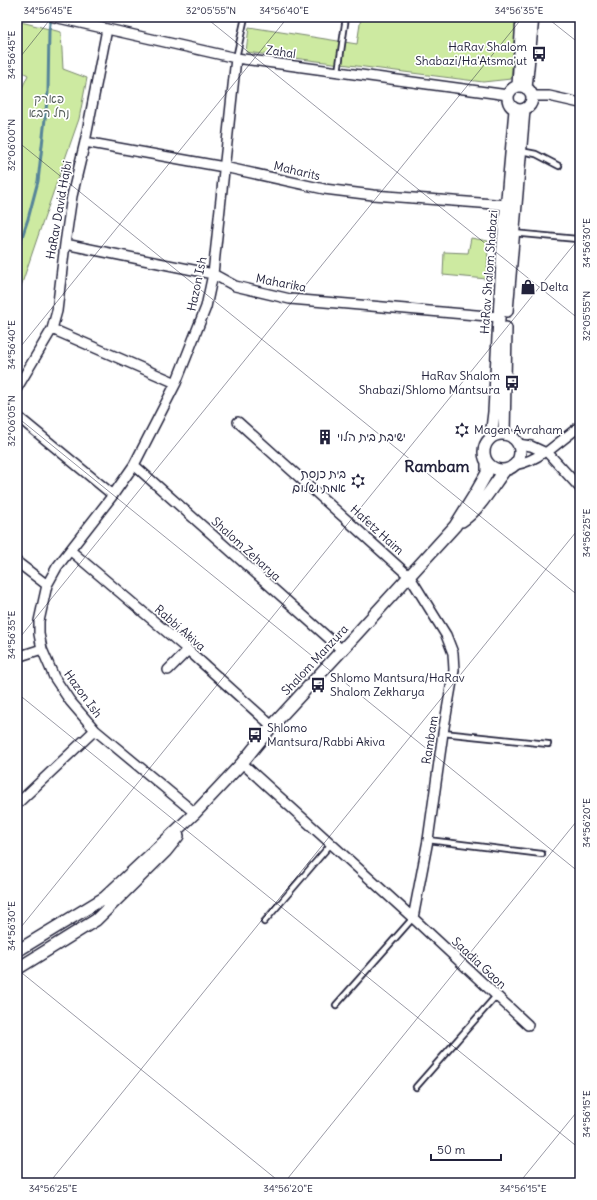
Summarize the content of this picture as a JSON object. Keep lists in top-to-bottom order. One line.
{"streets":{"street":["Zahal","Maharits","HaRav David Hajbi","HaRav Shalom Shabazi","Maharika","Hazon Ish","Hafetz Haim","Shalom Zeharya","Rabbi Akiva","Shalom Manzura","Rambam","Saadia Gaon"]},"crossings":[["Zahal","HaRav David Hajbi"],["Zahal","HaRav Shalom Shabazi"],["Zahal","Hazon Ish"],["Maharits","HaRav David Hajbi"],["Maharits","HaRav Shalom Shabazi"],["Maharits","Hazon Ish"],["HaRav David Hajbi","Maharika"],["HaRav Shalom Shabazi","Maharika"],["HaRav Shalom Shabazi","Shalom Manzura"],["Maharika","Hazon Ish"],["Hazon Ish","Shalom Zeharya"],["Hazon Ish","Rabbi Akiva"],["Hazon Ish","Shalom Manzura"],["Hafetz Haim","Shalom Manzura"],["Hafetz Haim","Rambam"],["Shalom Zeharya","Shalom Manzura"],["Rabbi Akiva","Shalom Manzura"],["Shalom Manzura","Rambam"],["Shalom Manzura","Saadia Gaon"],["Rambam","Saadia Gaon"]],"districts":["Rambam"],"parks":["פארק נחל רבא"],"places":{"bus stop":["HaRav Shalom Shabazi/Ha'Atsma'ut","HaRav Shalom Shabazi/Shlomo Mantsura","Shlomo Mantsura/HaRav Shalom Zekharya","Shlomo Mantsura/Rabbi Akiva"],"shop":["Delta"],"synagogue":["Magen Avraham","בית כנסת אמת ושלום"],"building":["ישיבת בית הלוי"]},"scale_bar":"50 m","coordinates":["34°56'45\"E","32°05'55\"N","34°56'40\"E","34°56'35\"E","32°06'00\"N","34°56'30\"E","32°06'05\"N","34°56'25\"E","34°56'20\"E","34°56'15\"E"]}
